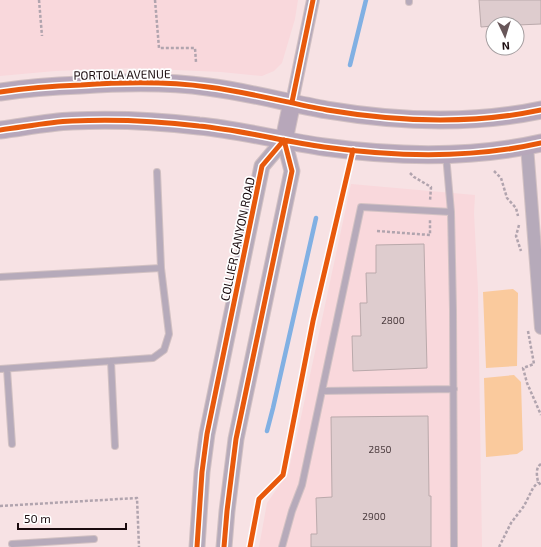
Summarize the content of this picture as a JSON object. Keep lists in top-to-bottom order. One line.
{"streets":{"main road":["PORTOLA AVENUE","COLLIER CANYON ROAD"]},"crossings":[["PORTOLA AVENUE","COLLIER CANYON ROAD"]],"house_numbers":["2800","2850","2900"],"scale_bar":"50 m","north":"bottom"}
